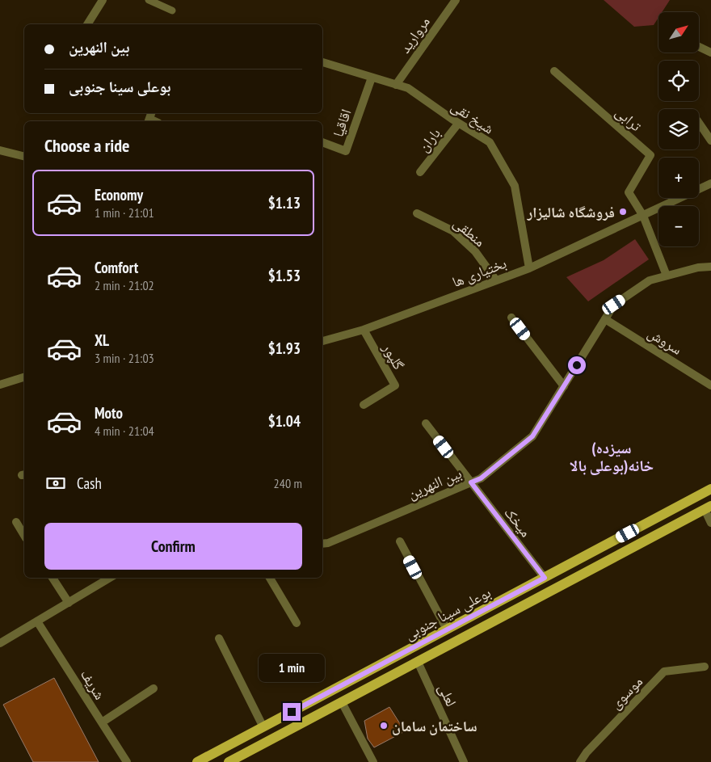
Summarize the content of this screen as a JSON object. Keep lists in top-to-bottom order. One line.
{"streets":{"main road":["بوعلی سینا جنوبی"],"street":["مروارید","شیخ نقی","ترابی","اقاقیا","باران","منطقی","بختیاری ها","سروش","گلپور","بین النهرین","میخک","شریف","موسوی","لعلی"]},"crossings":[["مروارید","شیخ نقی"],["شیخ نقی","اقاقیا"],["شیخ نقی","باران"],["شیخ نقی","بختیاری ها"],["ترابی","بختیاری ها"],["منطقی","بختیاری ها"],["بختیاری ها","گلپور"],["سروش","بین النهرین"],["بین النهرین","میخک"],["میخک","بوعلی سینا جنوبی"],["بوعلی سینا جنوبی","لعلی"]],"districts":["(سیزده خانه(بوعلی بالا"],"places":["فروشگاه شالیزار","ساختمان سامان"],"north":"top right","page":{"map_buttons":["+","−"],"banner":["بین النهرین","بوعلی سینا جنوبی"],"heading":"Choose a ride","list":[{"name":"Economy","note":"1 min · 21:01","value":"$1.13"},{"name":"Comfort","note":"2 min · 21:02","value":"$1.53"},{"name":"XL","note":"3 min · 21:03","value":"$1.93"},{"name":"Moto","note":"4 min · 21:04","value":"$1.04"}],"pay":["Cash","240 m"],"buttons":"Confirm","bubble":"1 min"}}
